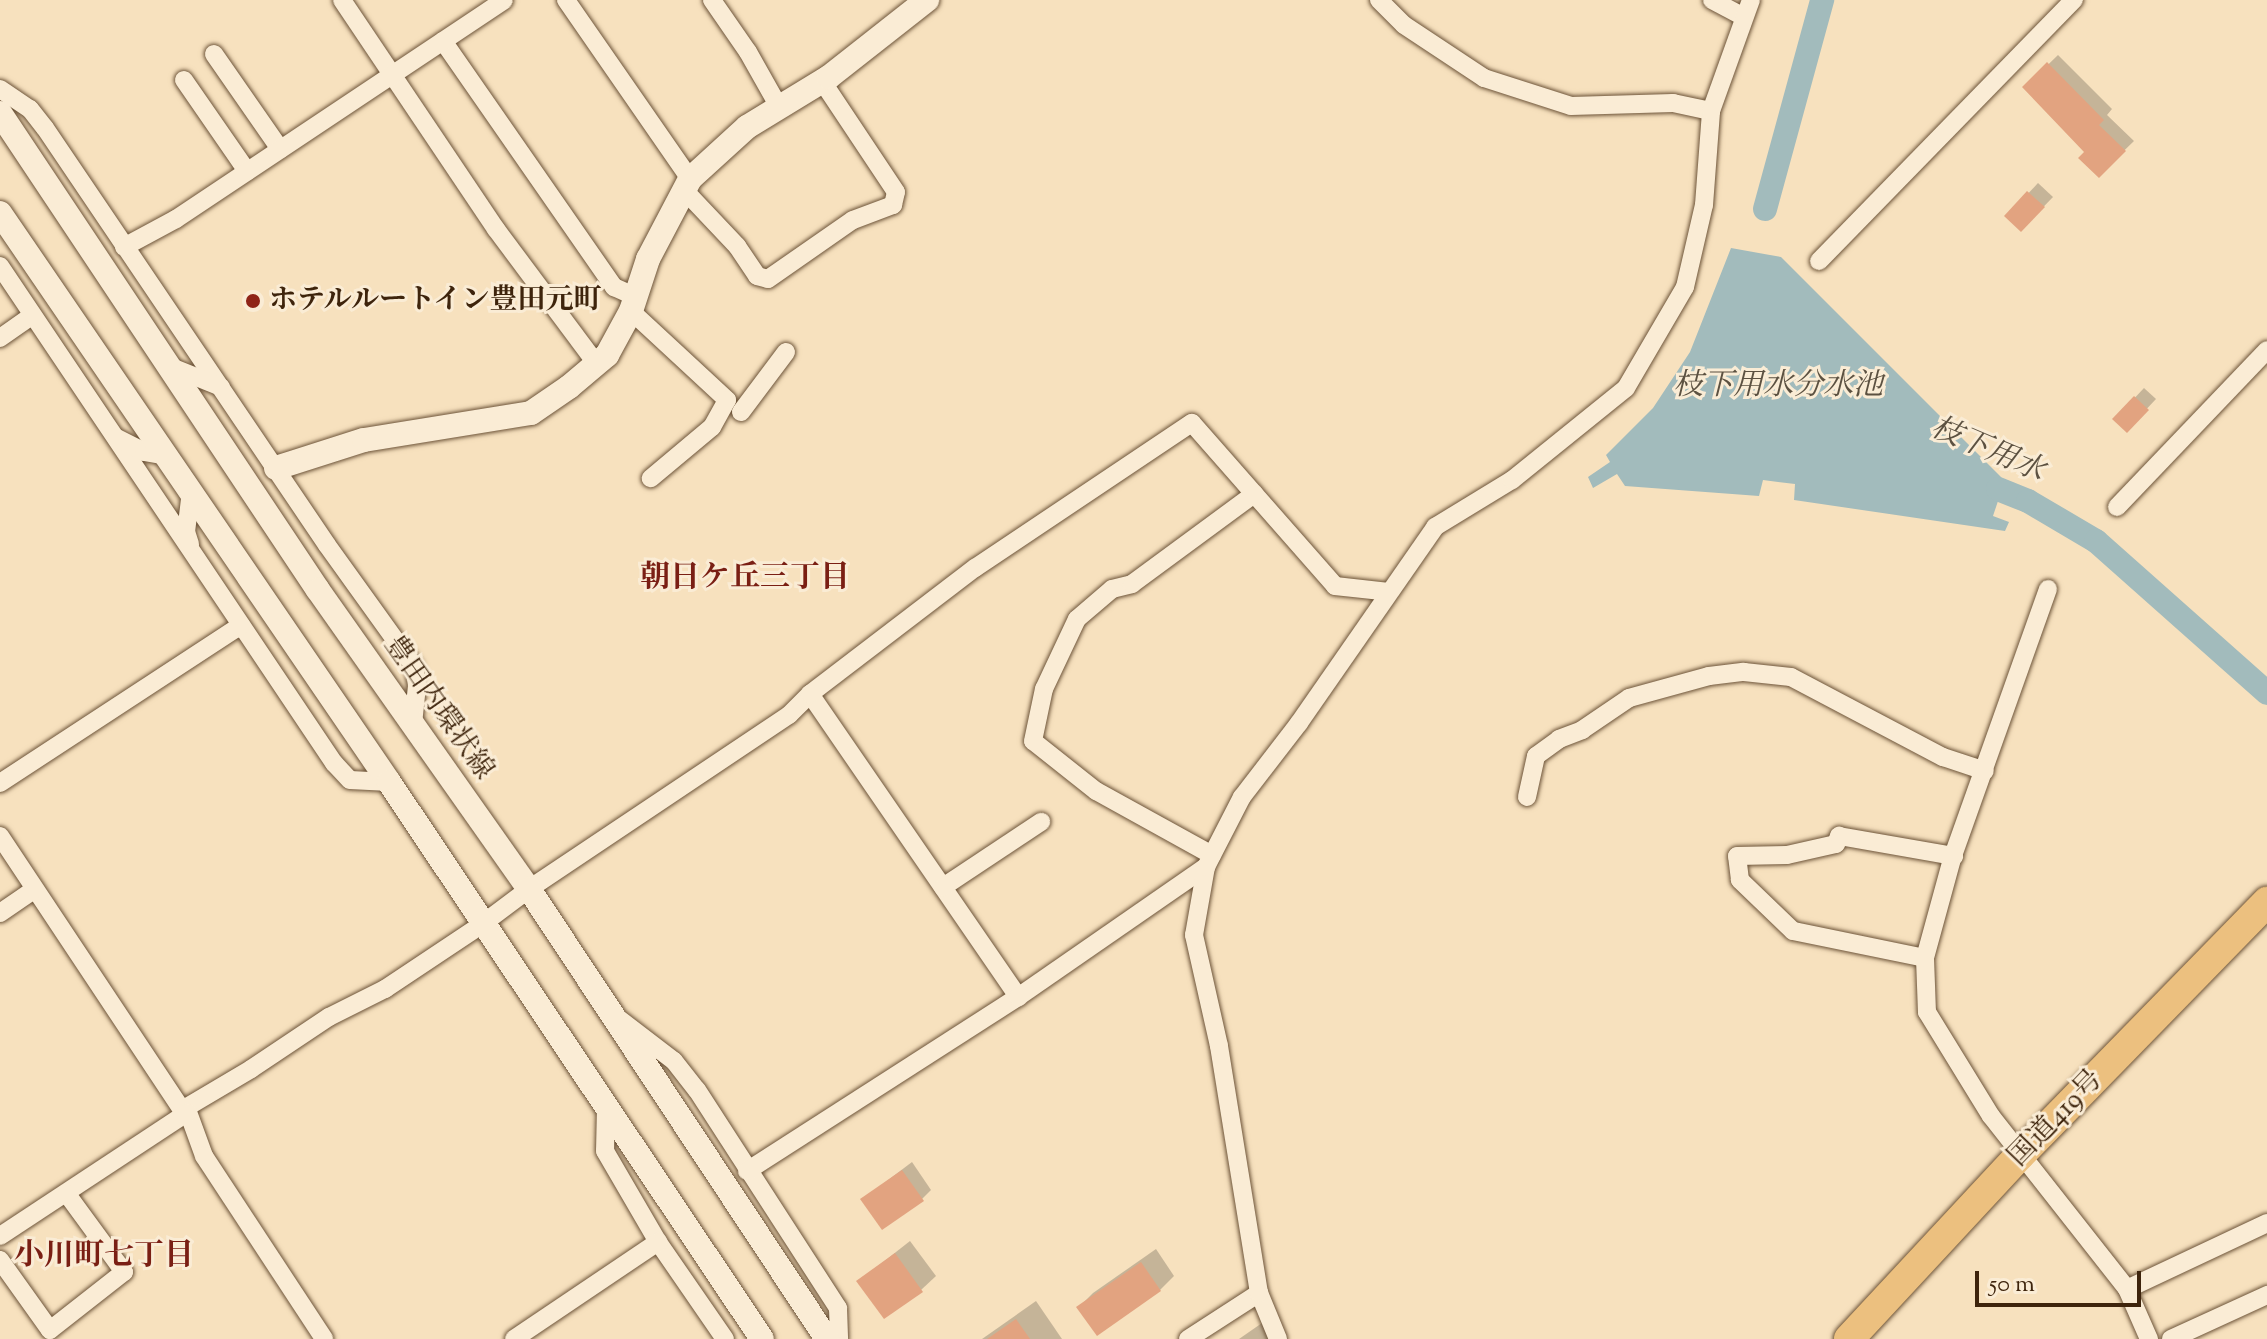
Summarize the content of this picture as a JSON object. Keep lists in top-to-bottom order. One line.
{"streets":{"highway":["国道419号"],"street":["豊田内環状線"]},"districts":["朝日ケ丘三丁目","小川町七丁目"],"water":["枝下用水分水池","枝下用水"],"places":["ホテルルートイン豊田元町"],"scale_bar":"50 m"}
